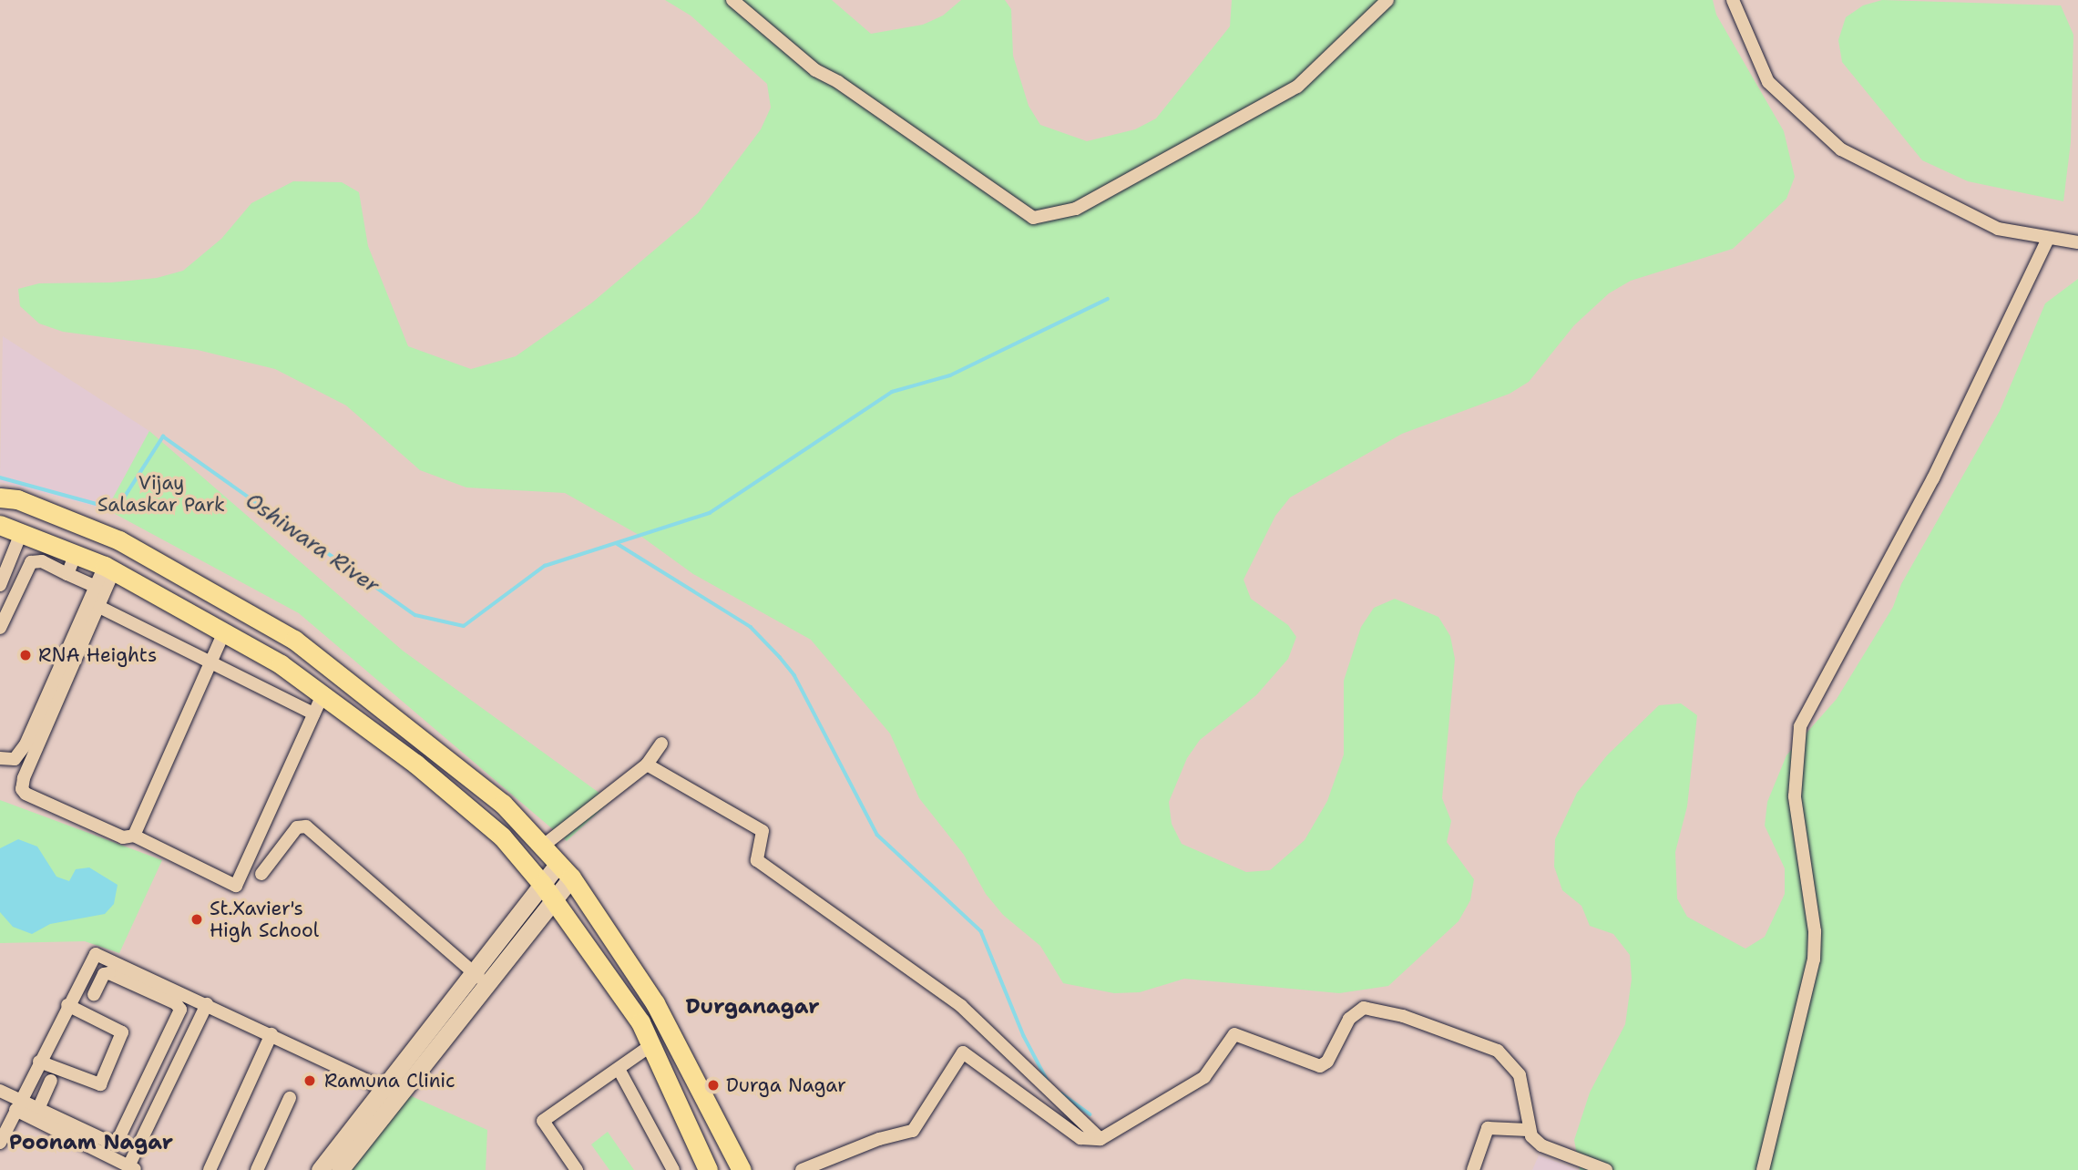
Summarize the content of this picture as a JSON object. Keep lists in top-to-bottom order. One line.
{"districts":["Durganagar","Poonam Nagar"],"water":["Oshiwara River"],"parks":["Vijay Salaskar Park"],"places":["RNA Heights","St.Xavier's High School","Ramuna Clinic","Durga Nagar"]}
